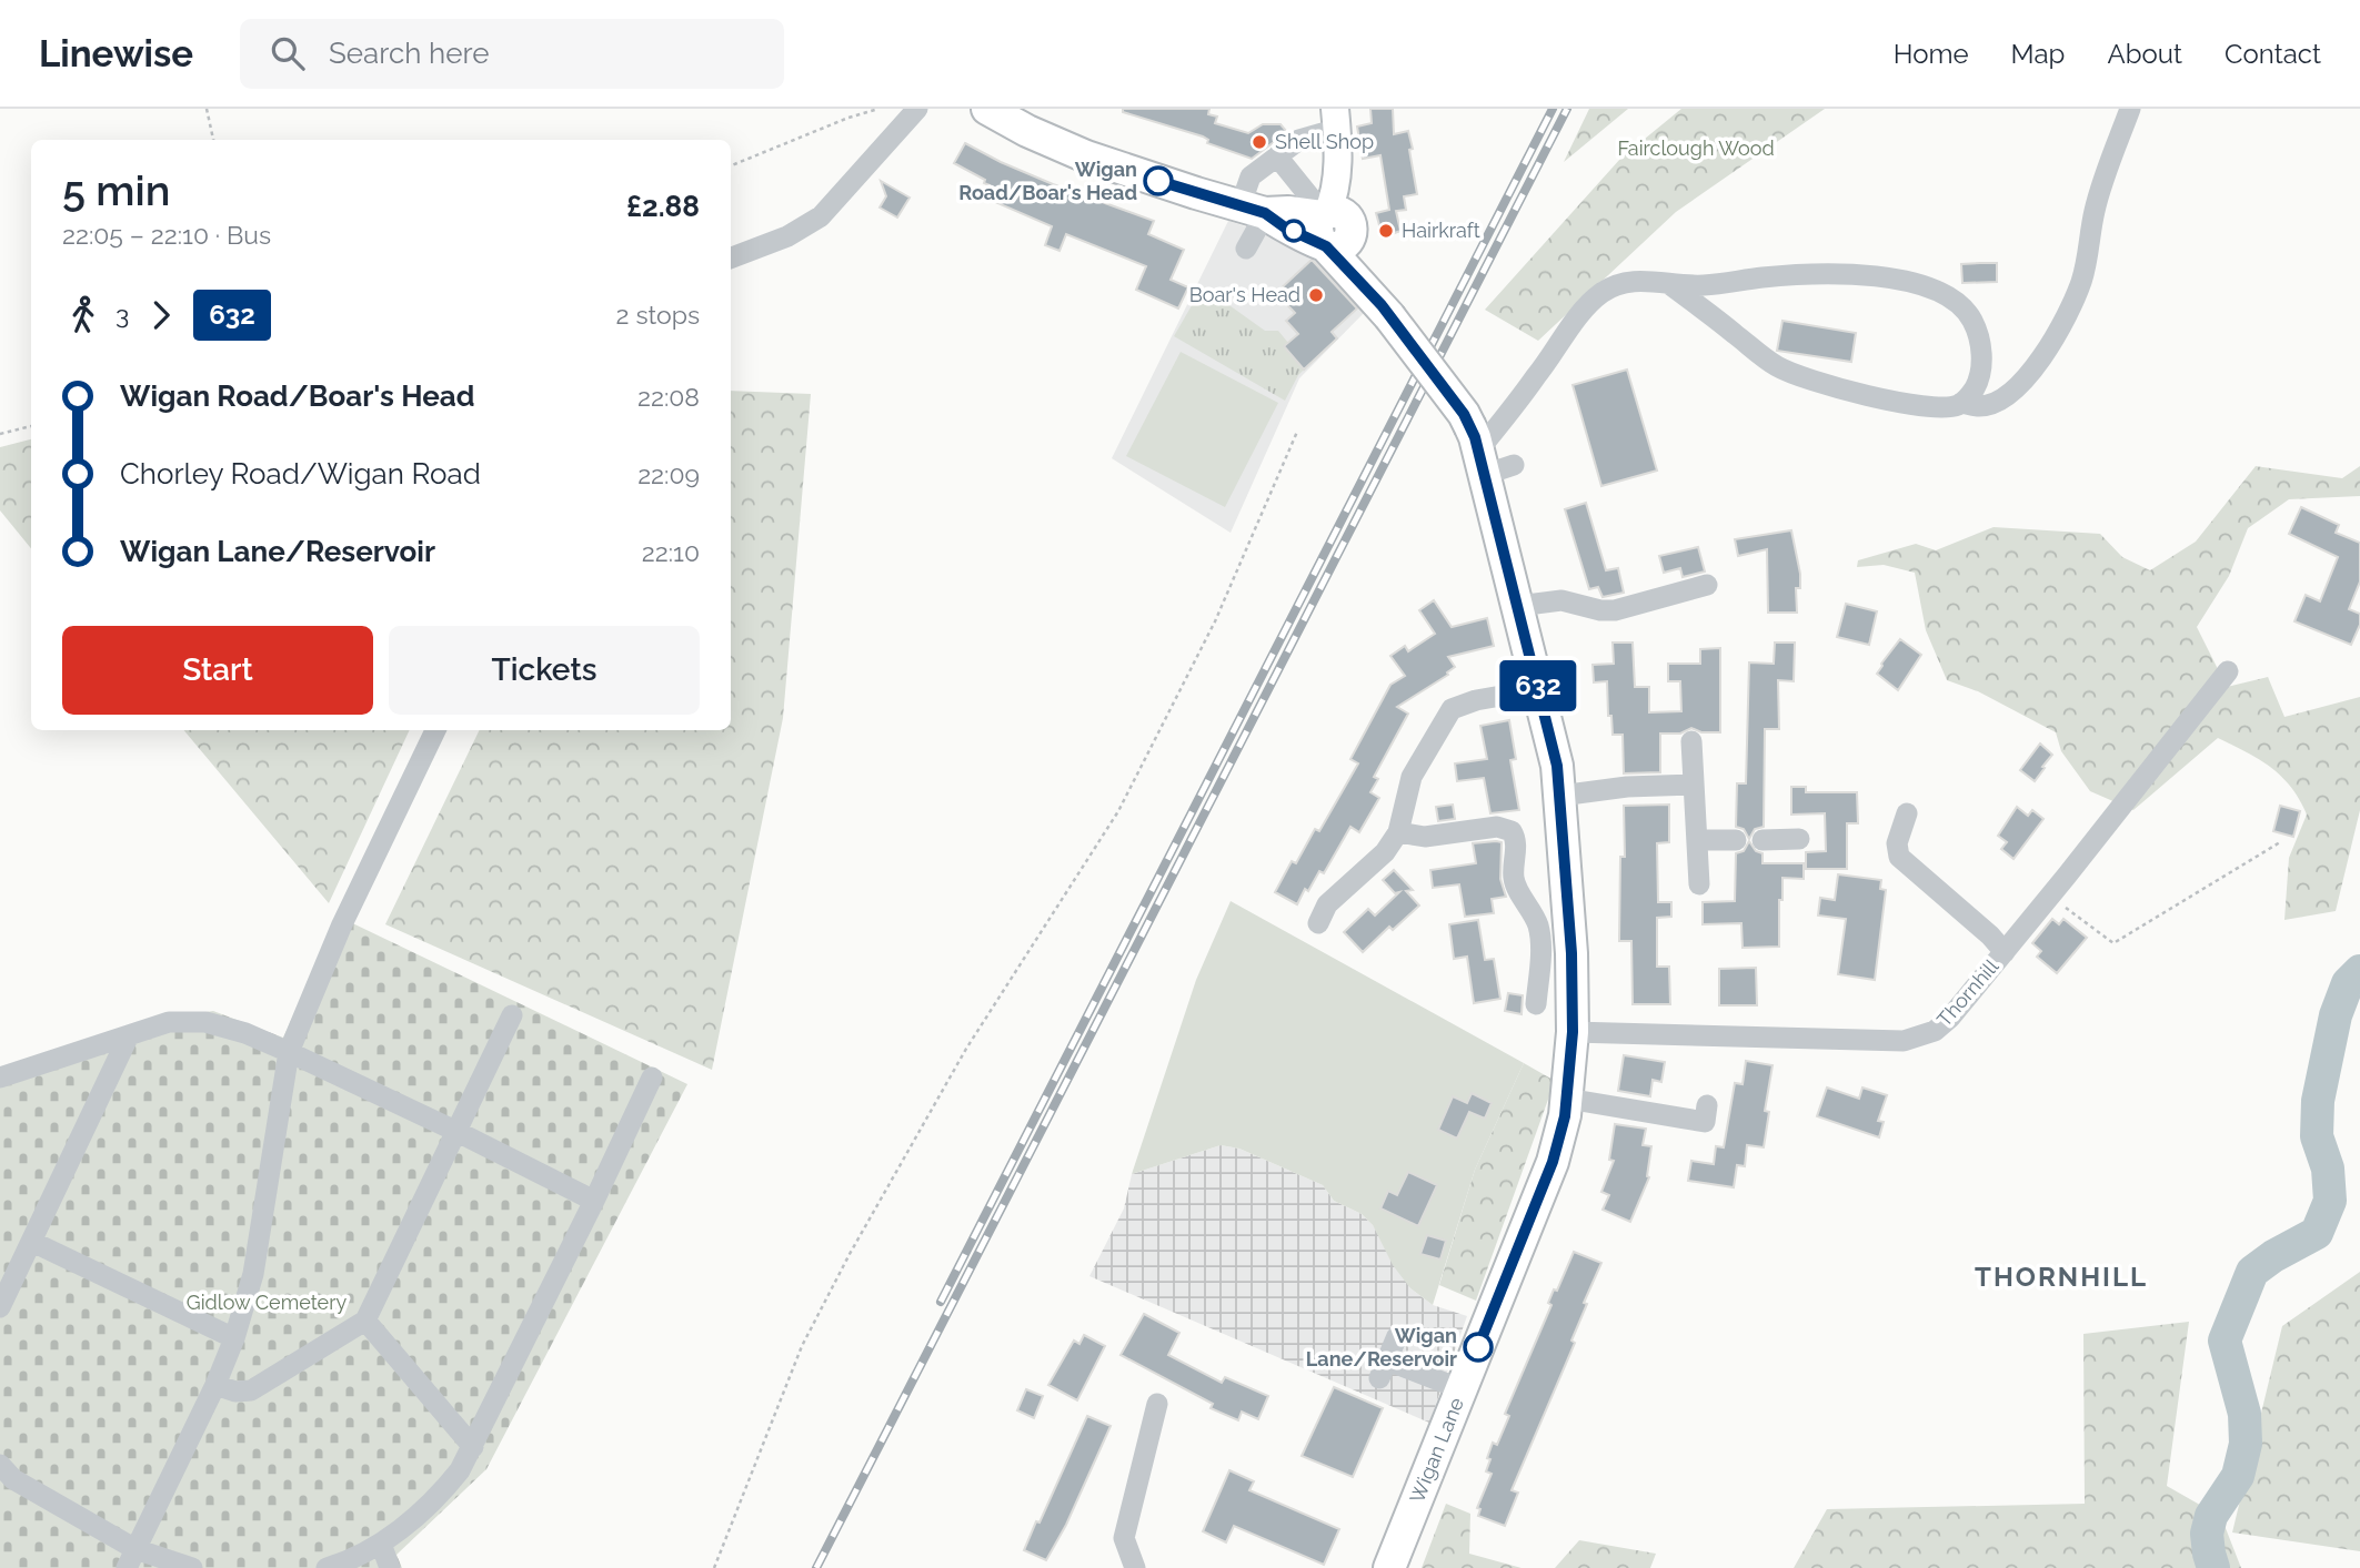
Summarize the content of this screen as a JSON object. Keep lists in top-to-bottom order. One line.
{"streets":{"highway":["Wigan Lane"],"street":["Thornhill"]},"crossings":[["Thornhill","Wigan Lane"]],"districts":["THORNHILL"],"parks":["Fairclough Wood","Gidlow Cemetery"],"places":["Shell Shop","Wigan Road/Boar's Head","Hairkraft","Boar's Head","Wigan Lane/Reservoir"],"lines":["bus line 632"],"page":{"header":"Linewise","search":"Search here","nav":["Home","Map","About","Contact"],"on_map":"632","heading":["5 min","22:05 – 22:10 · Bus","£2.88"],"legs":["3","632","2 stops"],"list":[{"name":"Wigan Road/Boar's Head","value":"22:08"},{"name":"Chorley Road/Wigan Road","value":"22:09"},{"name":"Wigan Lane/Reservoir","value":"22:10"}],"buttons":["Start","Tickets"]}}
